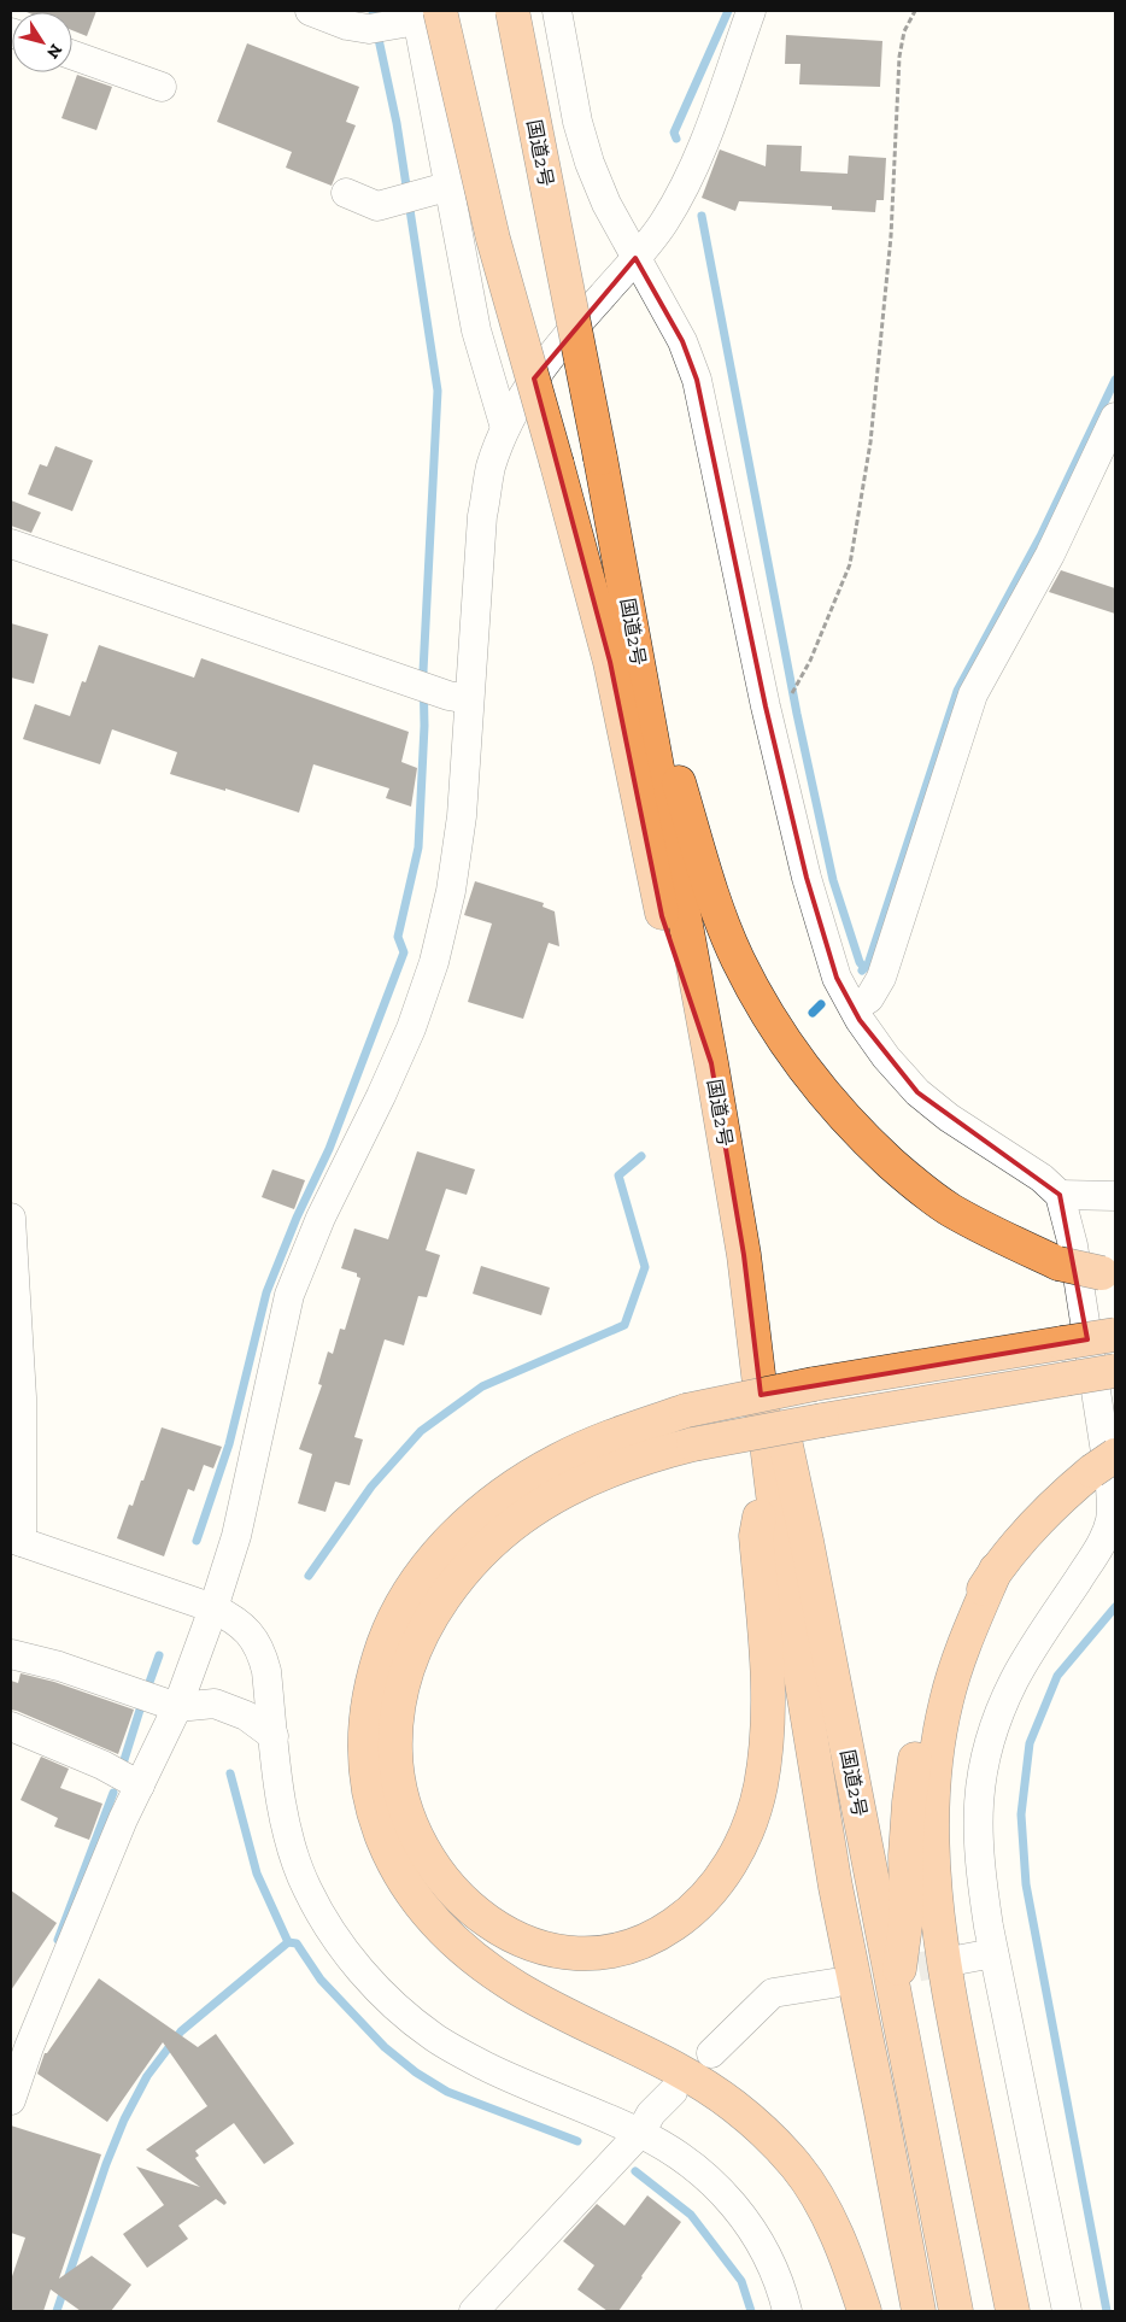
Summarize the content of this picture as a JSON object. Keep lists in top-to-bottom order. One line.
{"streets":{"highway":["国道2号"]},"north":"bottom right"}
